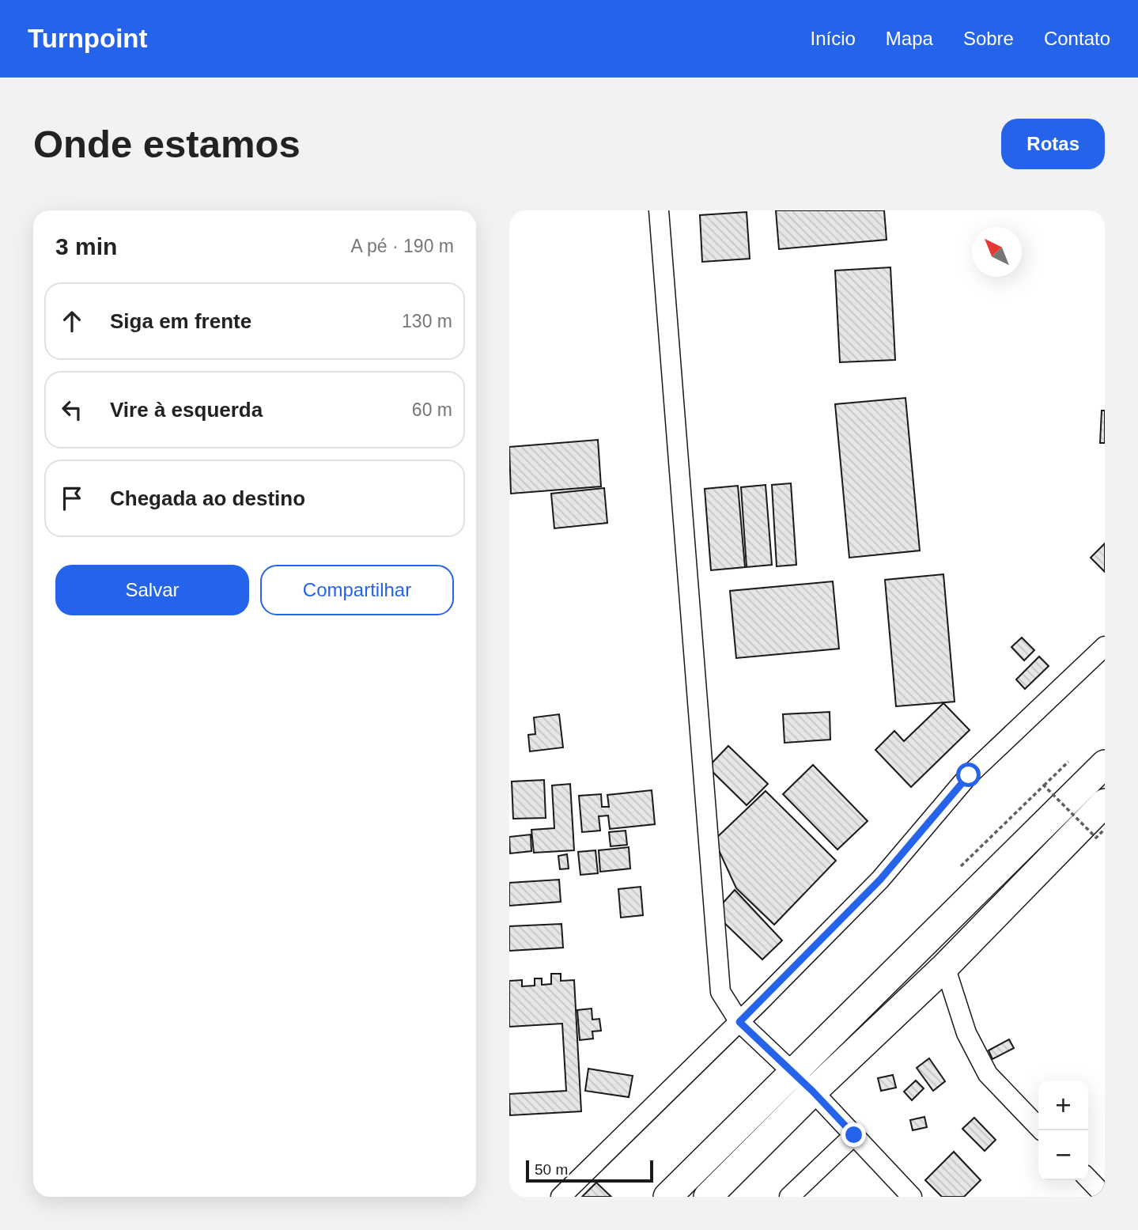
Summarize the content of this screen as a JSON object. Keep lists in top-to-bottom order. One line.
{"scale_bar":"50 m","north":"top left","page":{"header":"Turnpoint","nav":["Início","Mapa","Sobre","Contato"],"buttons":["Rotas",["Salvar","Compartilhar"]],"title":"Onde estamos","heading":["3 min","A pé · 190 m"],"list":[["Siga em frente","130 m"],["Vire à esquerda","60 m"],"Chegada ao destino"],"map_buttons":["+","−"],"scale":"50 m"}}
